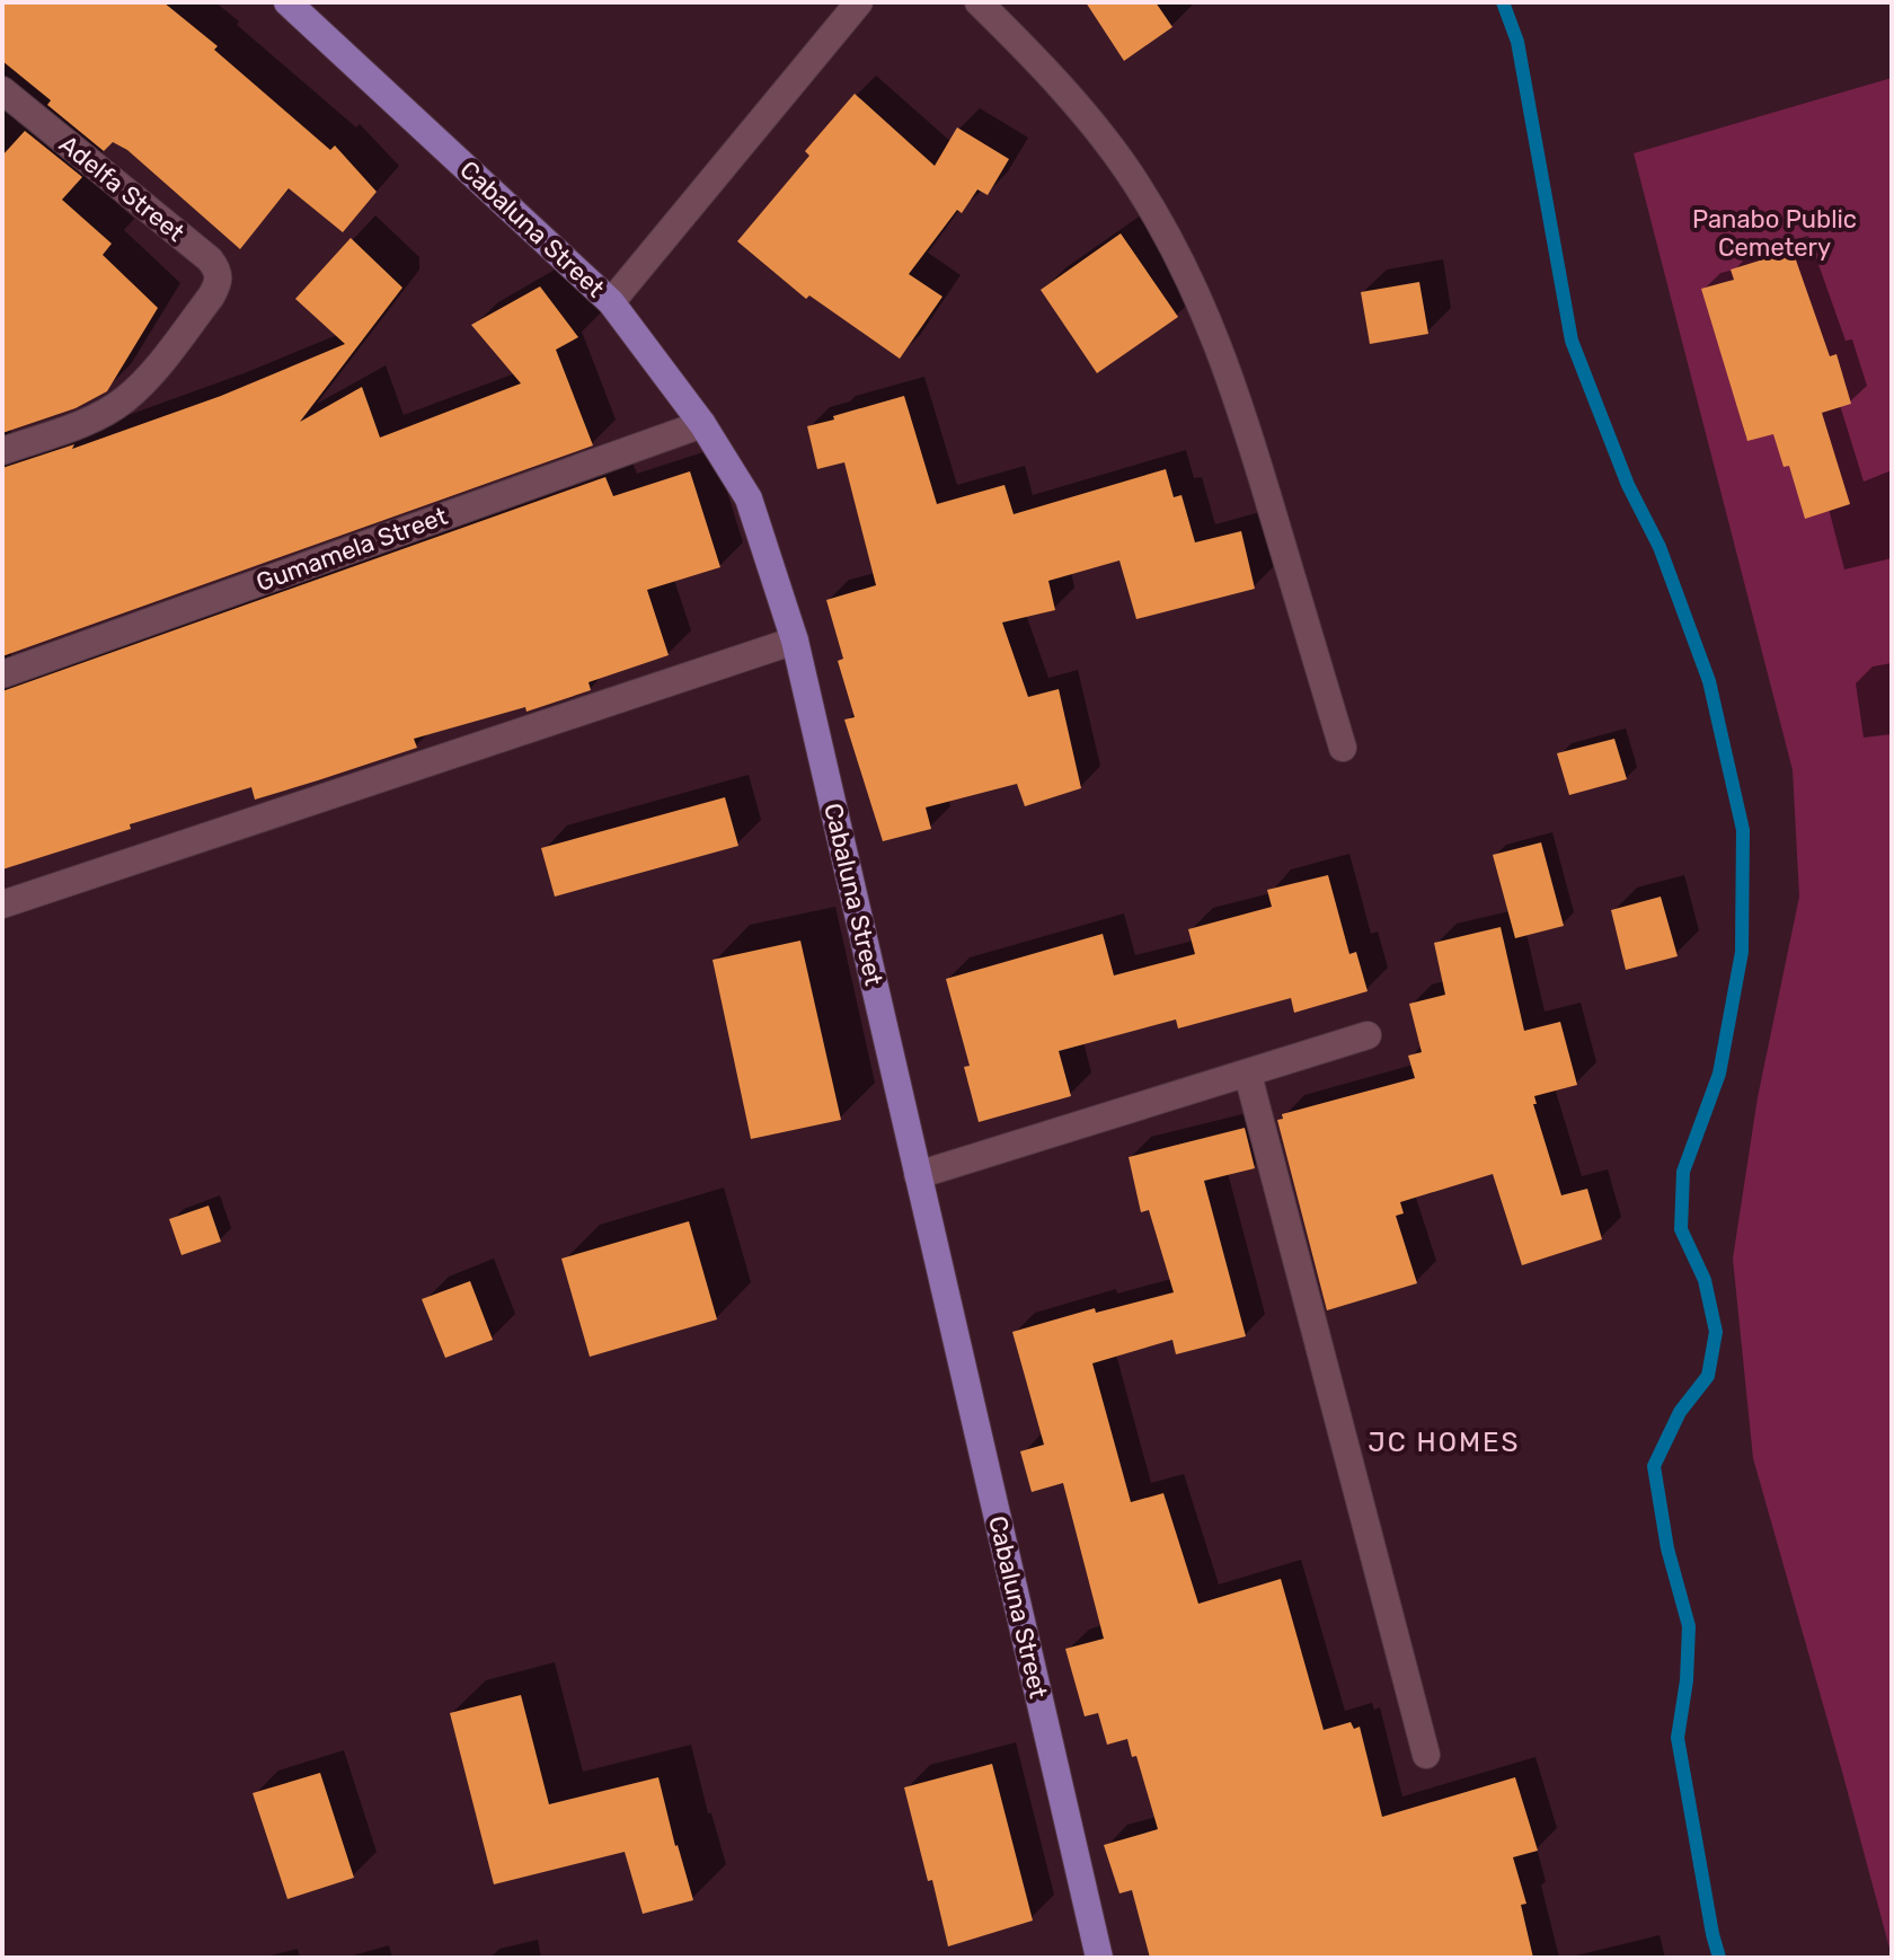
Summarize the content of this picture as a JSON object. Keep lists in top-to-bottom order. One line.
{"streets":{"main road":["Cabaluna Street"],"street":["Adelfa Street","Gumamela Street"]},"crossings":[["Cabaluna Street","Gumamela Street"]],"districts":["JC HOMES"],"parks":["Panabo Public Cemetery"]}
